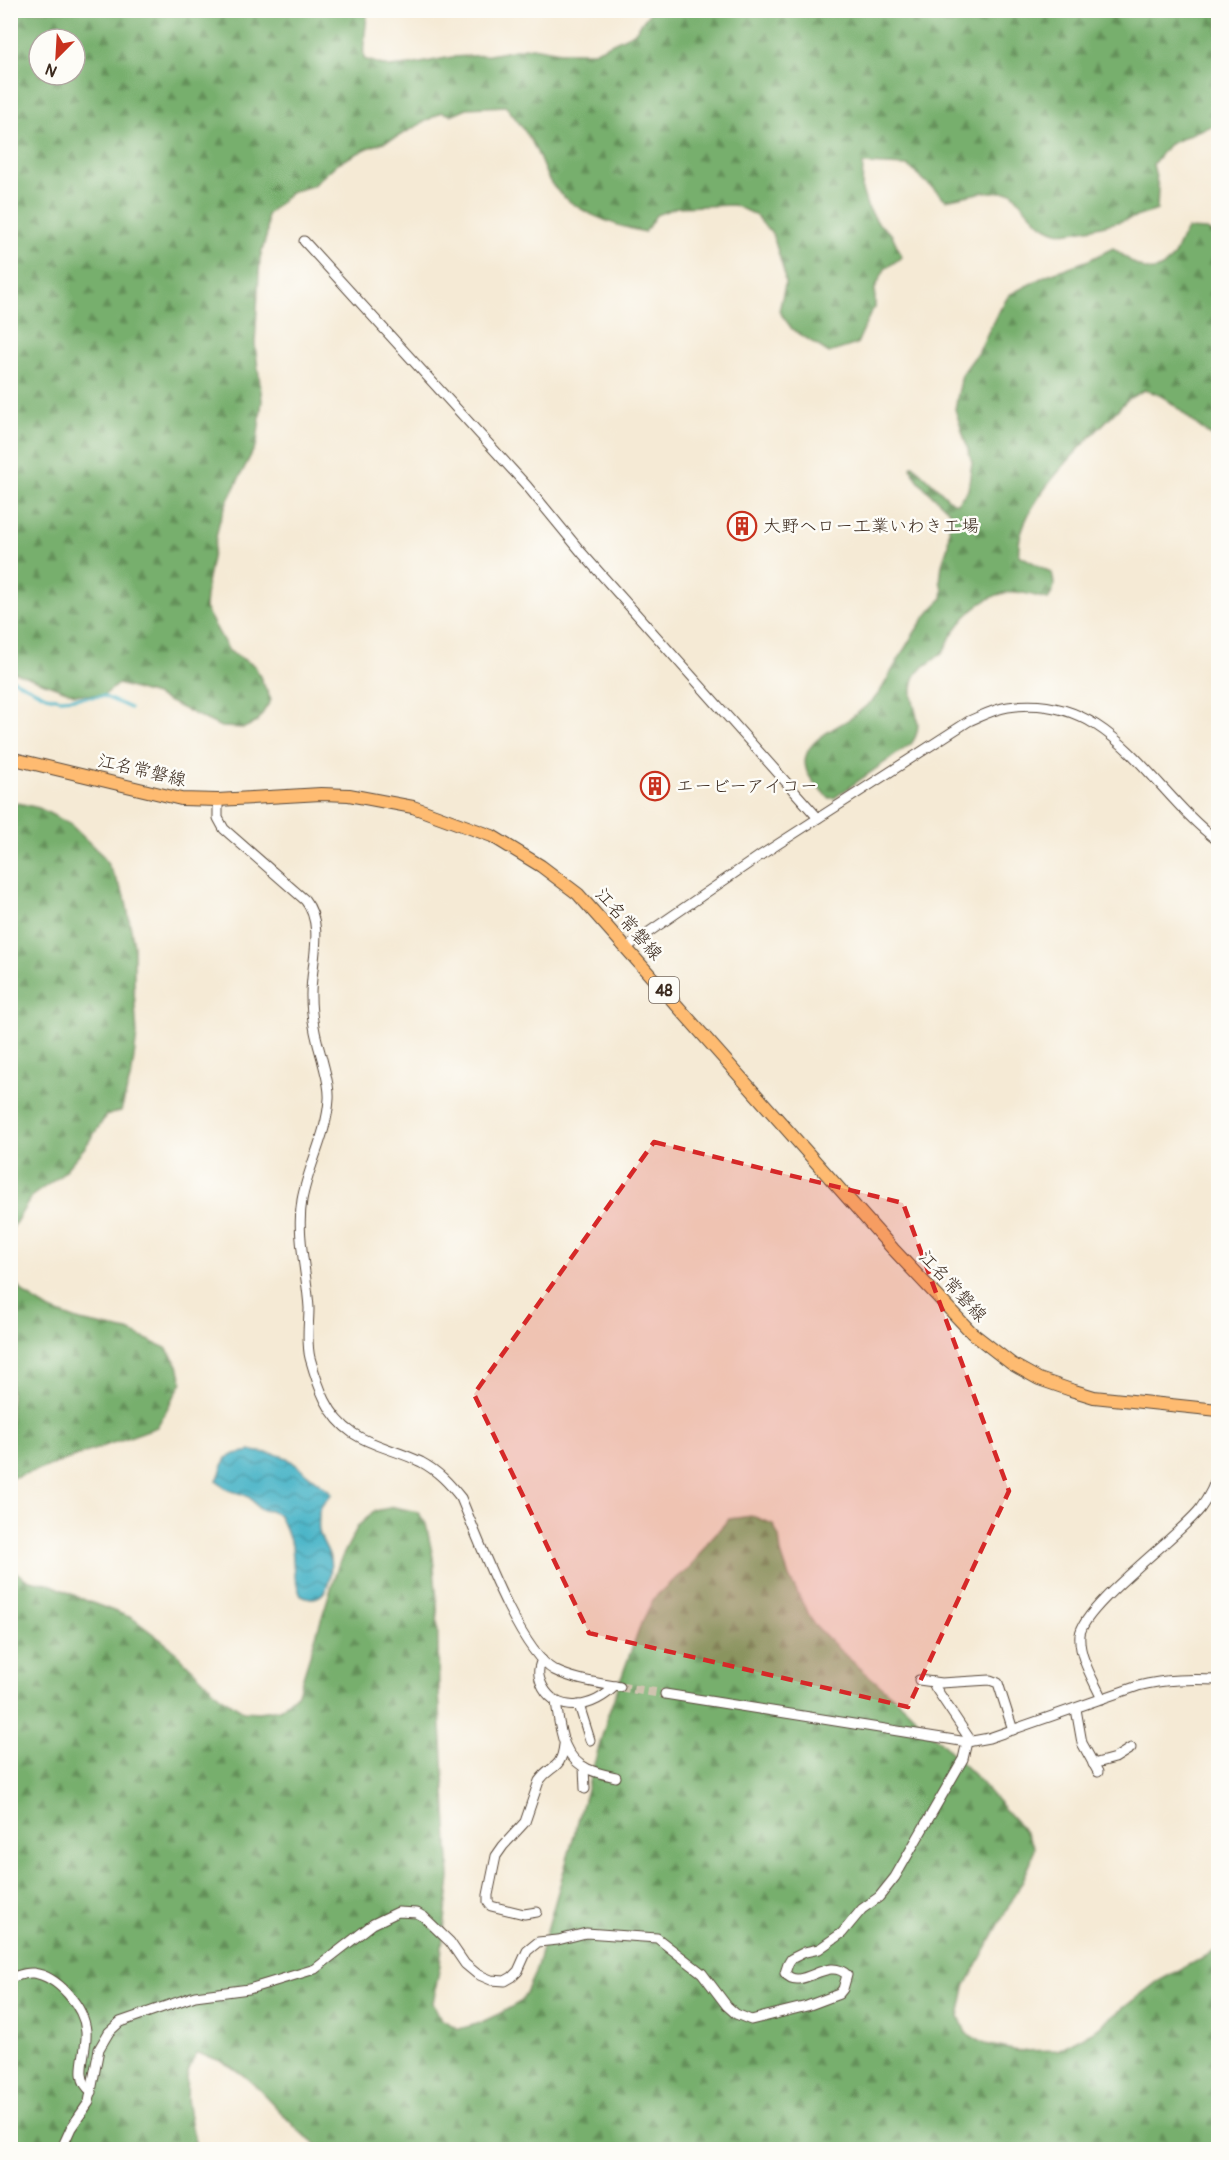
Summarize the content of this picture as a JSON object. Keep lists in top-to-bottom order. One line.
{"streets":{"main road":["江名常磐線","48"]},"places":{"building":["大野ヘロー工業いわき工場","エービーアイコー"]},"north":"bottom left"}
